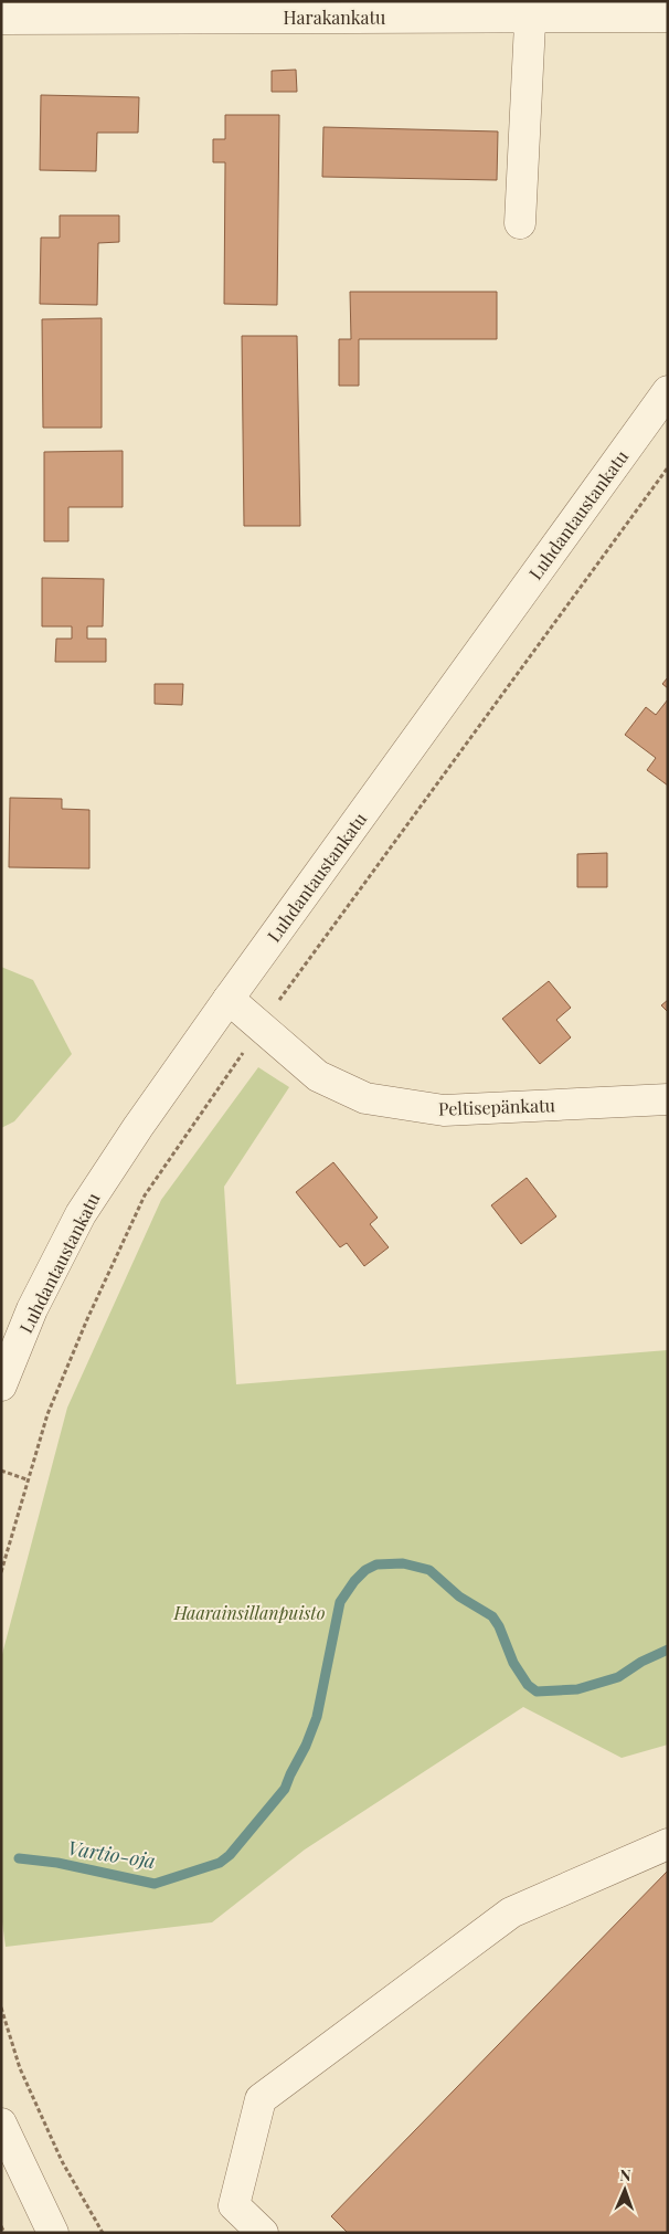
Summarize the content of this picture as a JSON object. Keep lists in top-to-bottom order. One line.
{"streets":{"street":["Harakankatu","Luhdantaustankatu","Peltisepänkatu"]},"crossings":[["Luhdantaustankatu","Peltisepänkatu"]],"water":["Vartio-oja"],"parks":["Haarainsillanpuisto"],"north":"top"}
